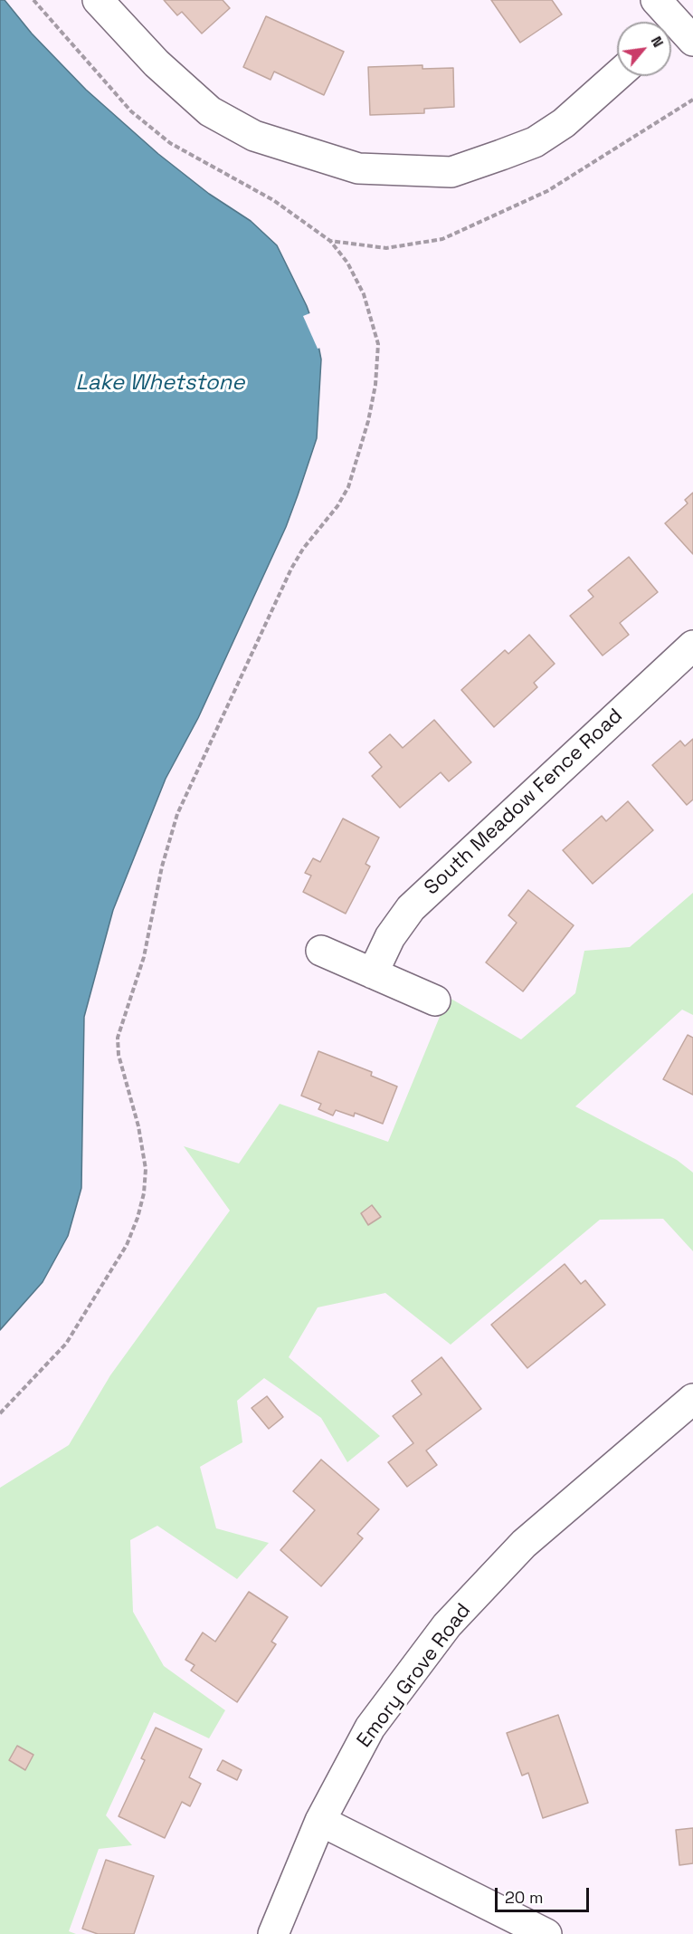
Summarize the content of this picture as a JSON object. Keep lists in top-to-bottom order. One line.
{"streets":{"street":["South Meadow Fence Road","Emory Grove Road"]},"water":["Lake Whetstone"],"scale_bar":"20 m","north":"top right"}
